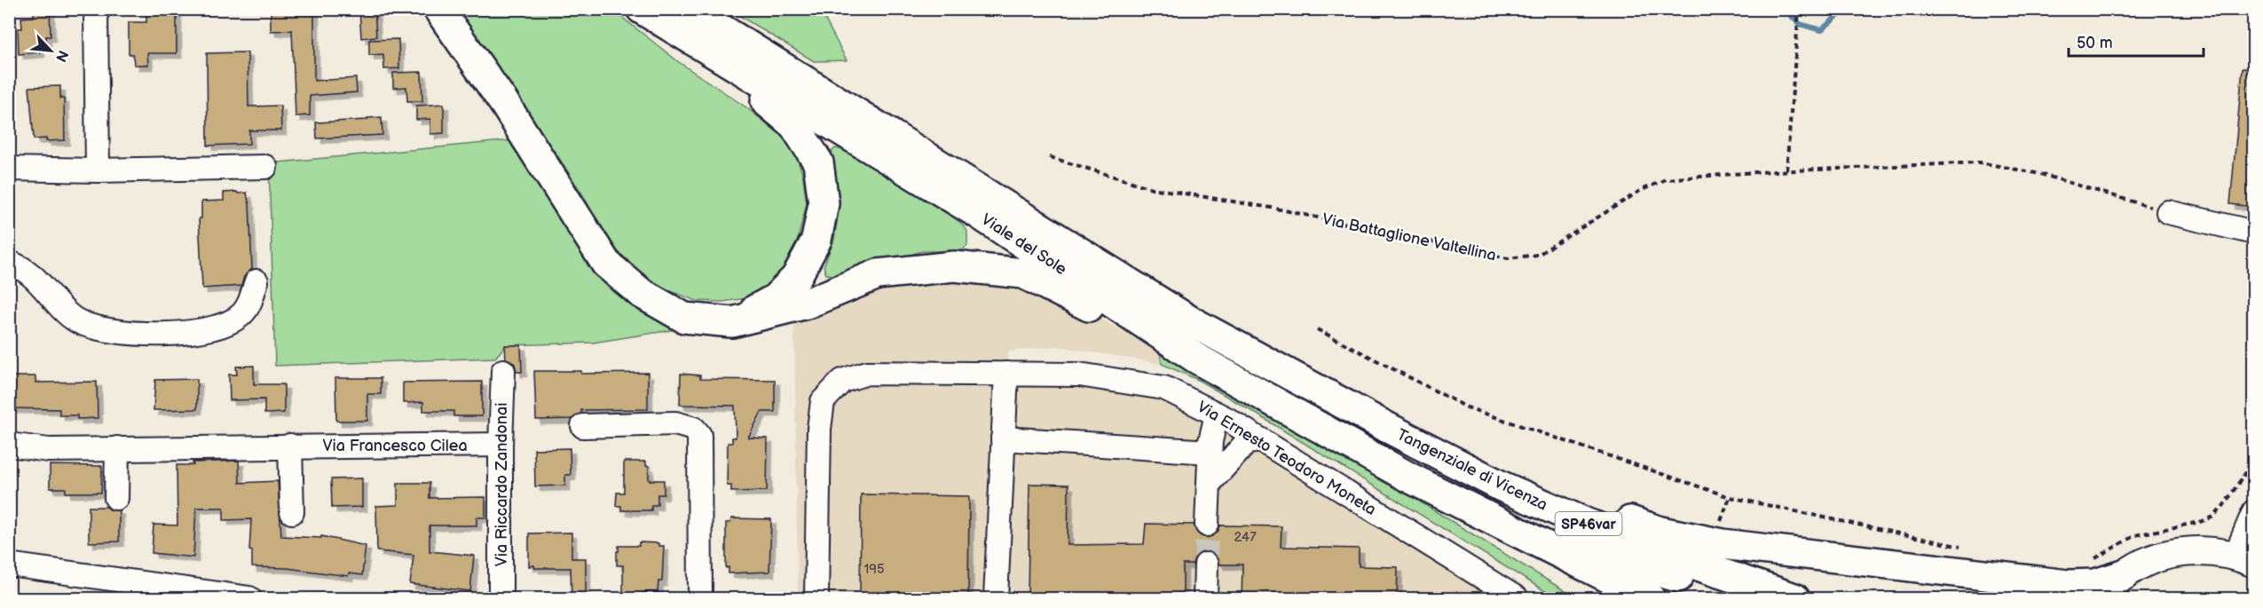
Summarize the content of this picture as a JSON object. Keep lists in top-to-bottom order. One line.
{"streets":{"highway":["Viale del Sole","Tangenziale di Vicenza","SP46var"],"street":["Via Francesco Cilea","Via Ernesto Teodoro Moneta","Via Riccardo Zandonai"],"path":["Via Battaglione Valtellina"]},"crossings":[["Viale del Sole","Tangenziale di Vicenza"],["Via Francesco Cilea","Via Riccardo Zandonai"]],"house_numbers":["247","195"],"scale_bar":"50 m","north":"bottom right"}
